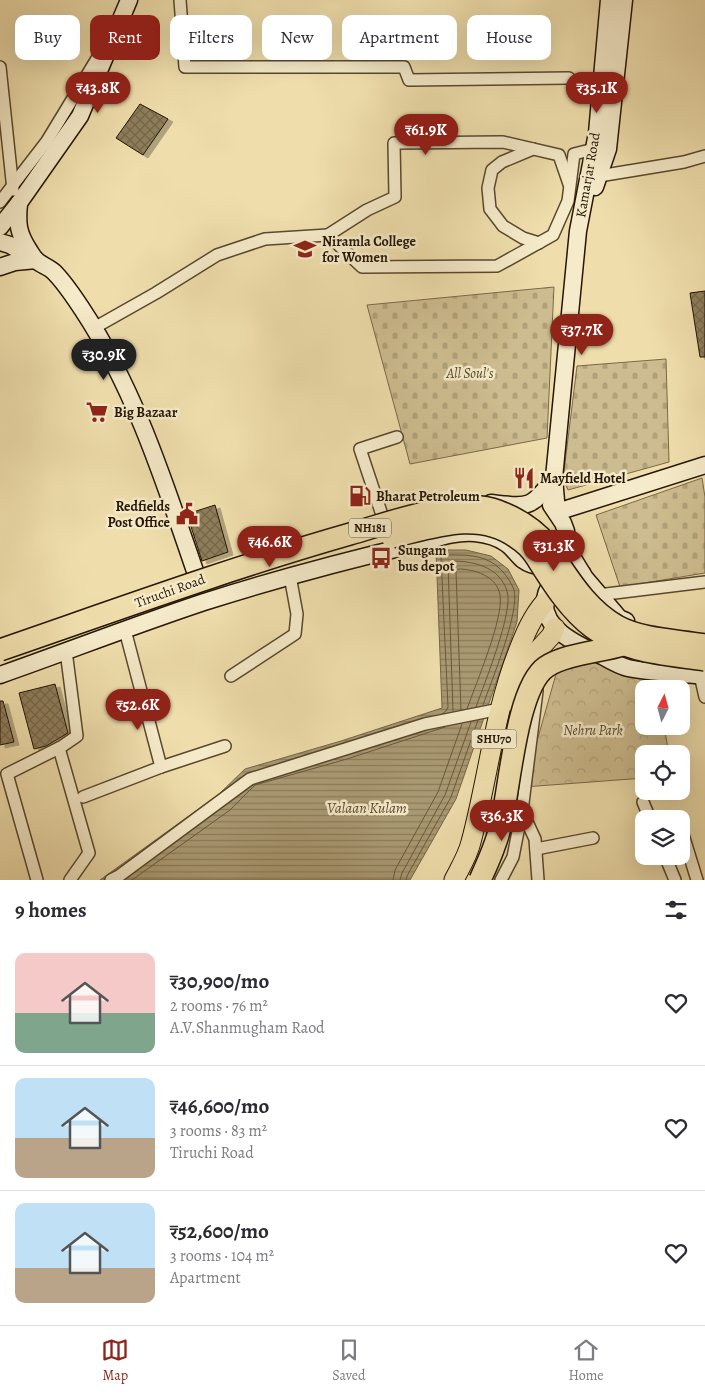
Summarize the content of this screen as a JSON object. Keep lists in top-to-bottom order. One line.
{"streets":{"highway":["NH181","Tiruchi Road"],"main road":["SHU70"],"street":["Kamarjar Road"]},"crossings":[["Kamarjar Road","Tiruchi Road"],["Tiruchi Road","SHU70"]],"water":["Valaan Kulam"],"parks":["All Soul's","Nehru Park"],"places":{"school or university":["Niramla College for Women"],"supermarket":["Big Bazaar"],"restaurant":["Mayfield Hotel"],"fuel station":["Bharat Petroleum"],"public building":["Redfields Post Office"],"bus stop":["Sungam bus depot"]},"north":"top","page":{"chip":["Buy","Rent","Filters","New","Apartment","House"],"price":["₹43.8K","₹35.1K","₹61.9K","₹37.7K","₹30.9K","₹46.6K","₹31.3K","₹52.6K","₹36.3K"],"heading":"9 homes","list":[{"name":"₹30,900/mo","note":"2 rooms · 76 m² · A.V.Shanmugham Raod"},{"name":"₹46,600/mo","note":"3 rooms · 83 m² · Tiruchi Road"},{"name":"₹52,600/mo","note":"3 rooms · 104 m² · Apartment"}],"tabs":["Map","Saved","Home"]}}
